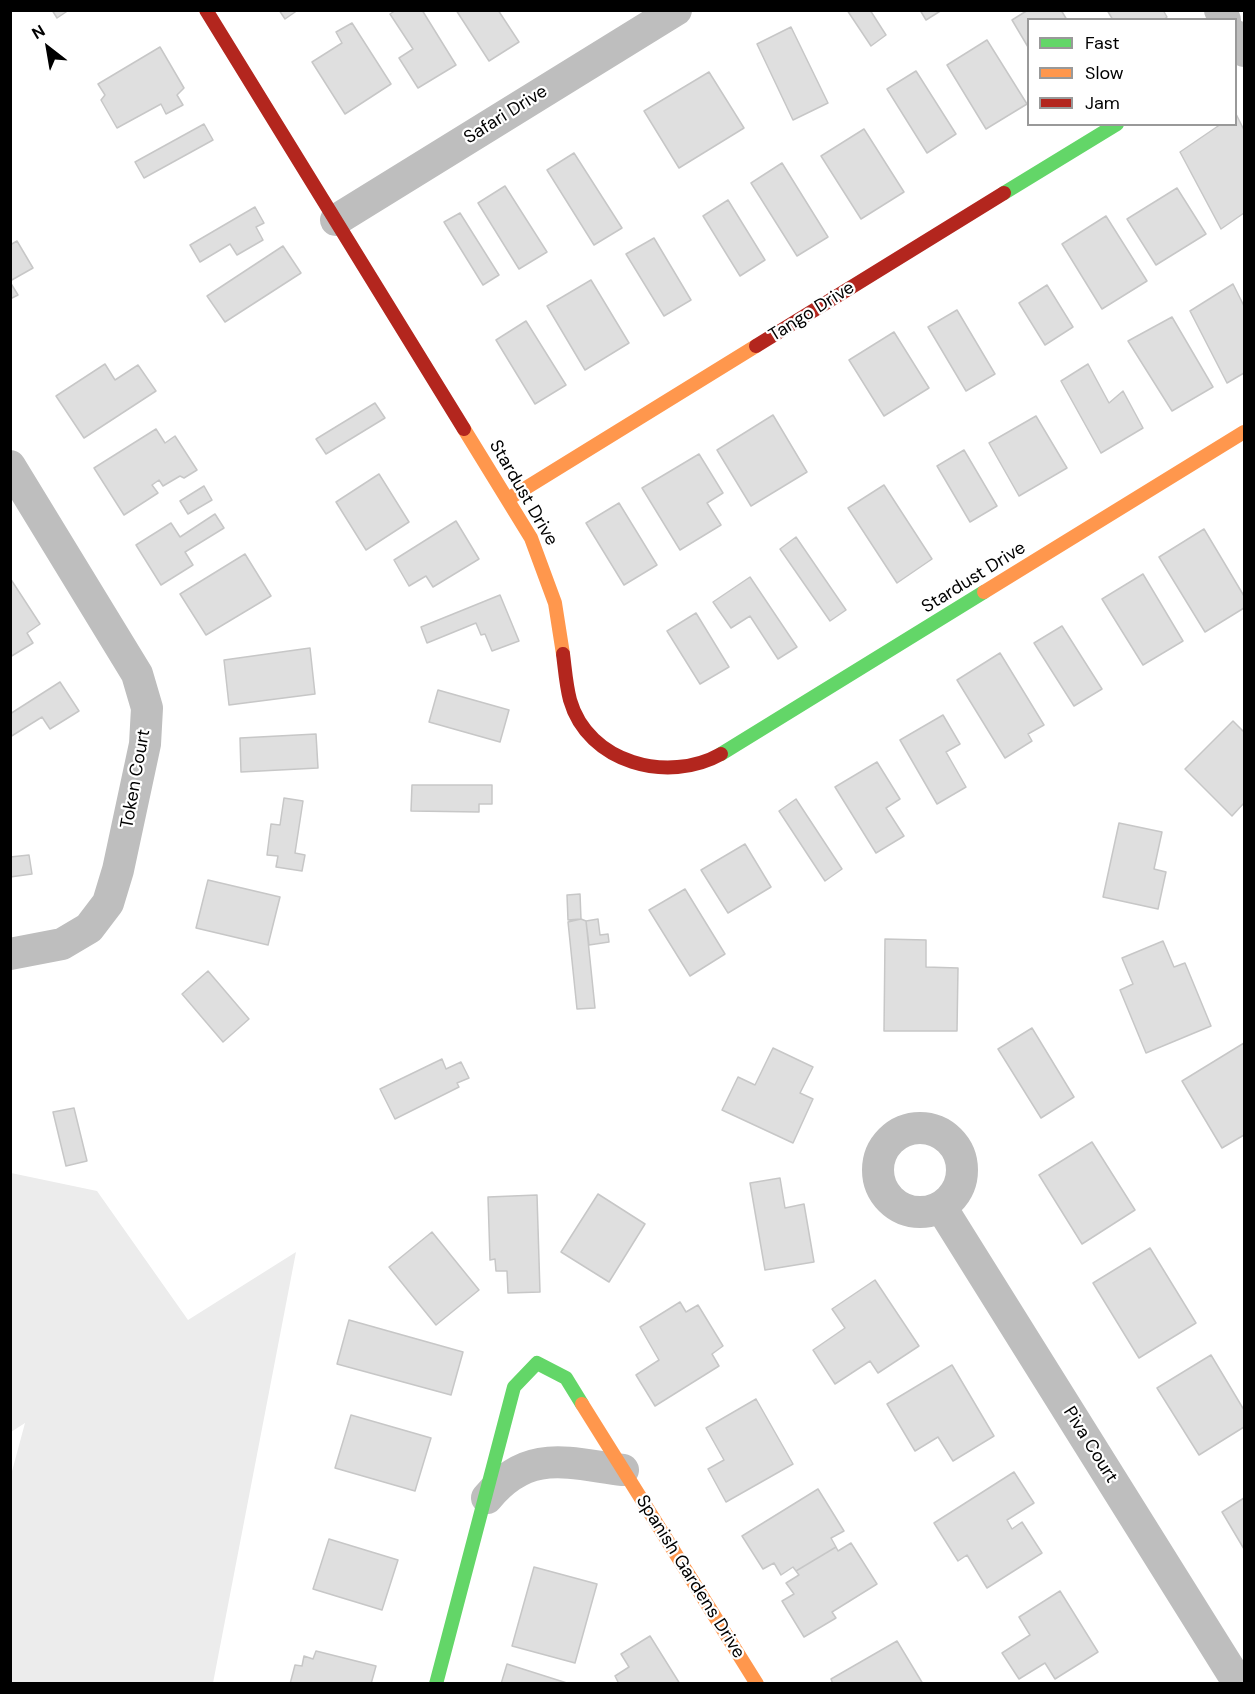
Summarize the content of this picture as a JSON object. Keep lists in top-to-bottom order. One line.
{"streets":{"street":["Safari Drive","Tango Drive","Stardust Drive","Token Court","Piva Court","Spanish Gardens Drive"]},"crossings":[["Safari Drive","Stardust Drive"],["Tango Drive","Stardust Drive"]],"legend":["Fast","Slow","Jam"],"north":"top left"}
